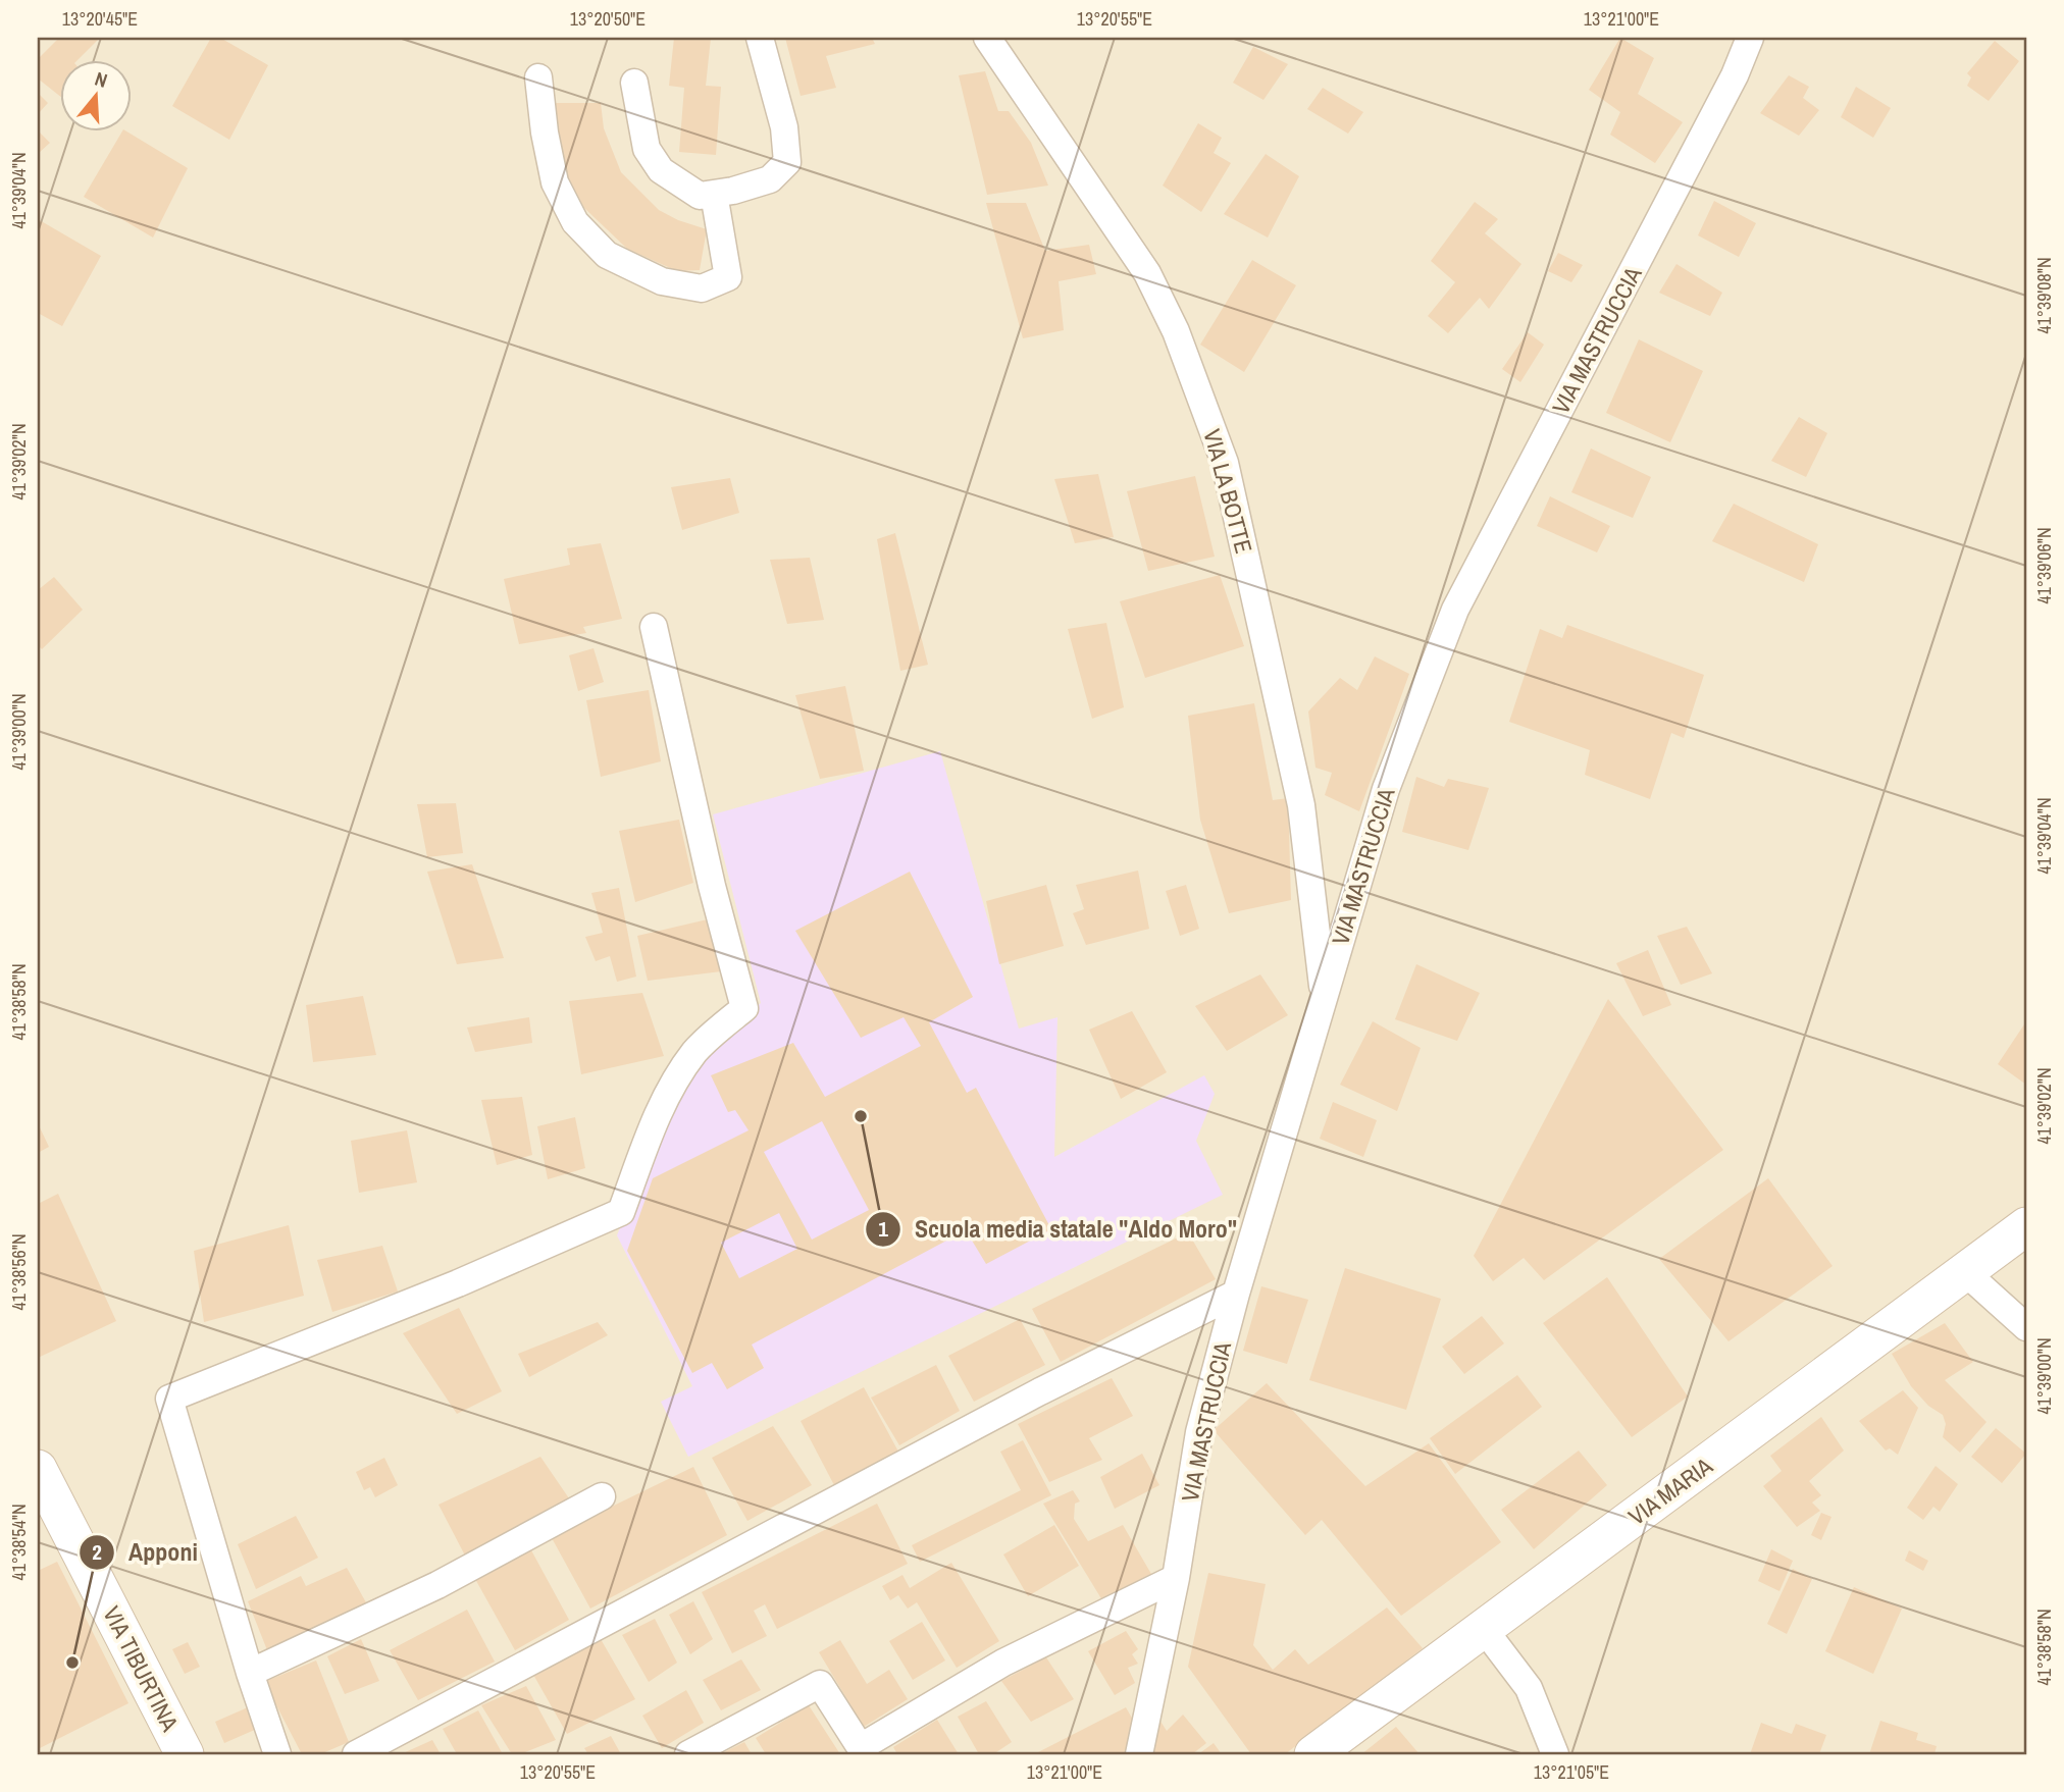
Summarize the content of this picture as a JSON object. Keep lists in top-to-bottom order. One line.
{"streets":{"street":["VIA MASTRUCCIA","VIA LA BOTTE","VIA MARIA","VIA TIBURTINA"]},"crossings":[["VIA MASTRUCCIA","VIA LA BOTTE"]],"places":["Scuola media statale \"Aldo Moro\"","Apponi"],"north":"top","coordinates":["13°20'45\"E","13°20'50\"E","13°20'55\"E","13°21'00\"E","41°39'04\"N","41°39'08\"N","41°39'02\"N","41°39'06\"N","41°39'00\"N","41°38'58\"N","41°38'56\"N","41°38'54\"N","13°21'05\"E"]}
